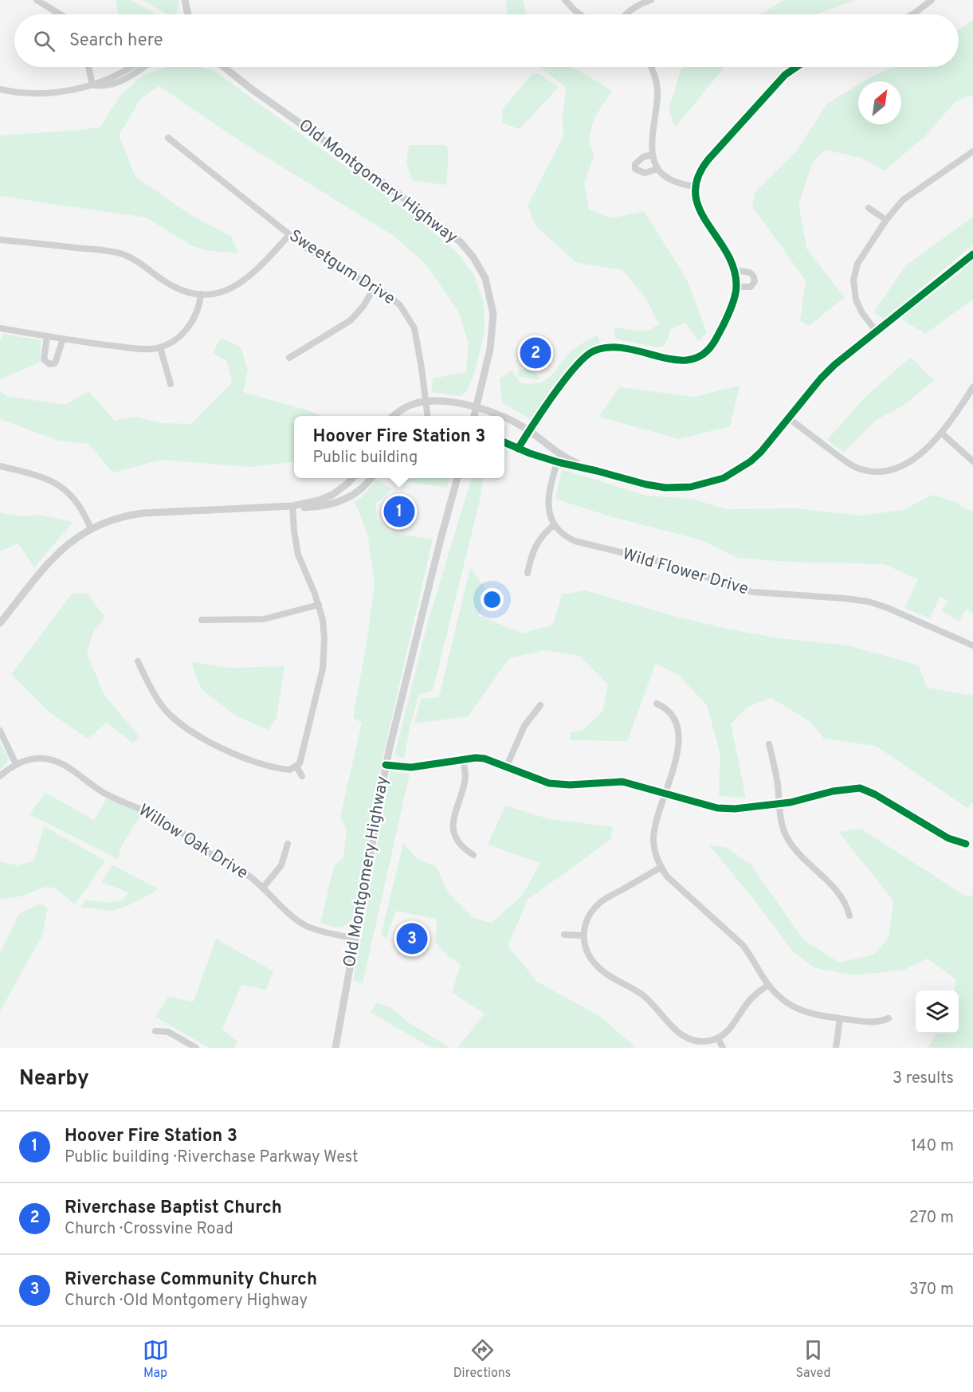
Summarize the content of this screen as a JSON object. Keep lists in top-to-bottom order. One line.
{"streets":{"street":["Old Montgomery Highway","Sweetgum Drive","Wild Flower Drive","Willow Oak Drive"]},"crossings":[["Old Montgomery Highway","Willow Oak Drive"]],"north":"top right","page":{"search":"Search here","pins":["2","1","3"],"popup":["Hoover Fire Station 3","Public building"],"heading":["Nearby","3 results"],"list":[{"mark":"1","name":"Hoover Fire Station 3","note":"Public building · Riverchase Parkway West","value":"140 m"},{"mark":"2","name":"Riverchase Baptist Church","note":"Church · Crossvine Road","value":"270 m"},{"mark":"3","name":"Riverchase Community Church","note":"Church · Old Montgomery Highway","value":"370 m"}],"nav":["Map","Directions","Saved"]}}
